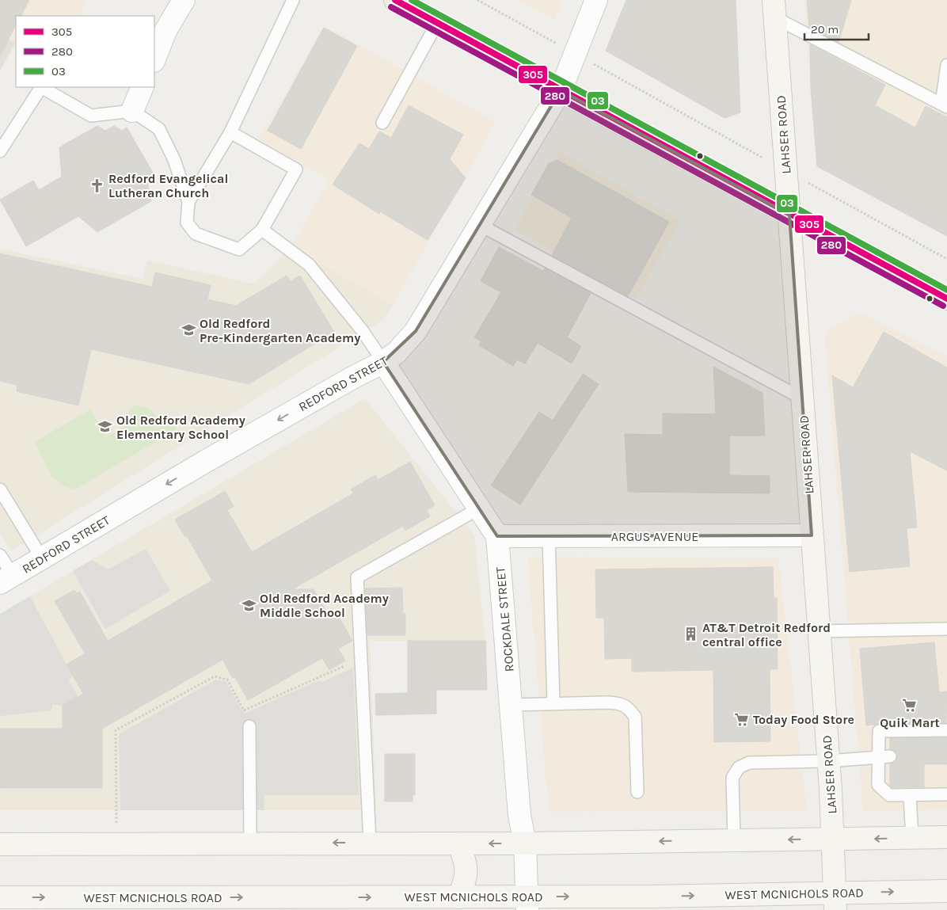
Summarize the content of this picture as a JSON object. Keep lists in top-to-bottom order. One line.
{"streets":{"main road":["LAHSER ROAD","WEST MCNICHOLS ROAD"],"street":["REDFORD STREET","ARGUS AVENUE","ROCKDALE STREET"]},"crossings":[["LAHSER ROAD","ARGUS AVENUE"],["LAHSER ROAD","WEST MCNICHOLS ROAD"],["REDFORD STREET","ROCKDALE STREET"],["ARGUS AVENUE","ROCKDALE STREET"],["ROCKDALE STREET","WEST MCNICHOLS ROAD"]],"one_way":["REDFORD STREET"],"places":{"church":["Redford Evangelical Lutheran Church"],"school or university":["Old Redford Pre-Kindergarten Academy","Old Redford Academy Elementary School","Old Redford Academy Middle School"],"building":["AT&T Detroit Redford central office"],"supermarket":["Quik Mart","Today Food Store"]},"lines":["transit line 305","transit line 03","transit line 280"],"legend":["305","280","03"],"scale_bar":"20 m"}
